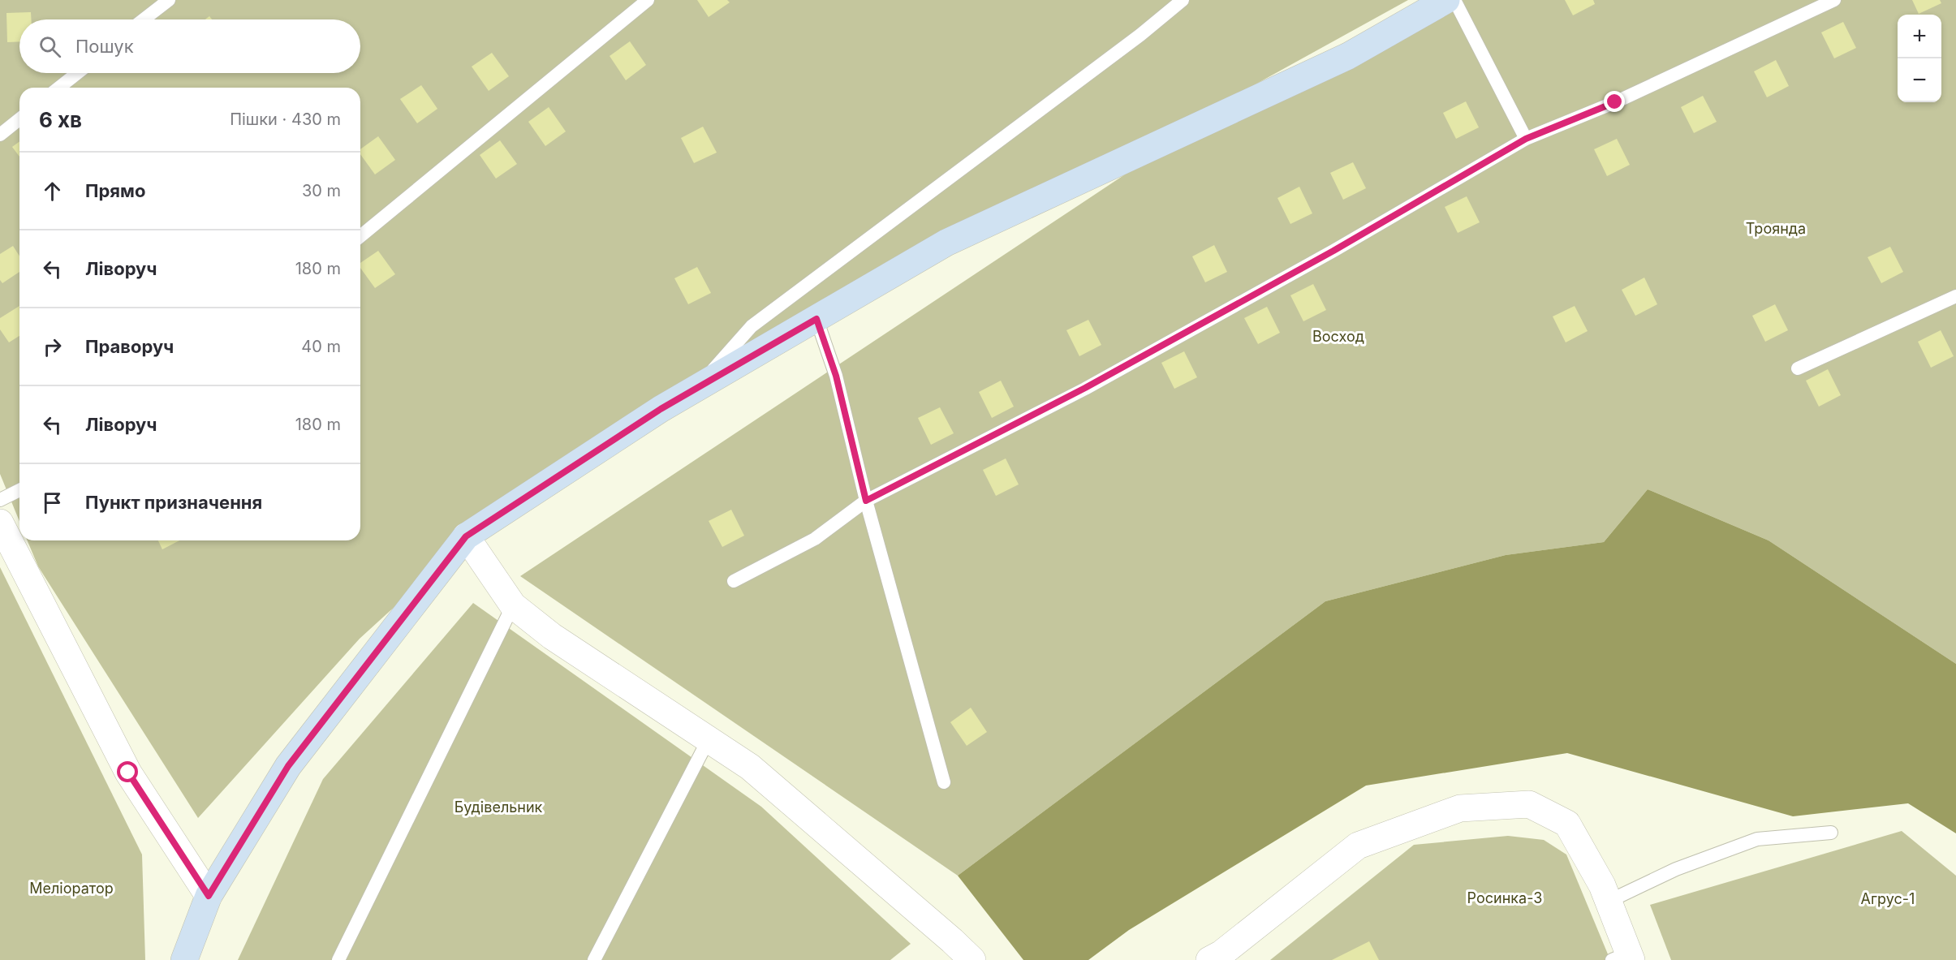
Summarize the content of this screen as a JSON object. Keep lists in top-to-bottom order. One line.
{"parks":["Троянда","Восход","Будівельник","Меліоратор","Росинка-3","Агрус-1"],"page":{"map_buttons":["+","−"],"search":"Пошук","heading":["6 хв","Пішки · 430 m"],"list":[["Прямо","30 m"],["Ліворуч","180 m"],["Праворуч","40 m"],["Ліворуч","180 m"],"Пункт призначення"]}}
